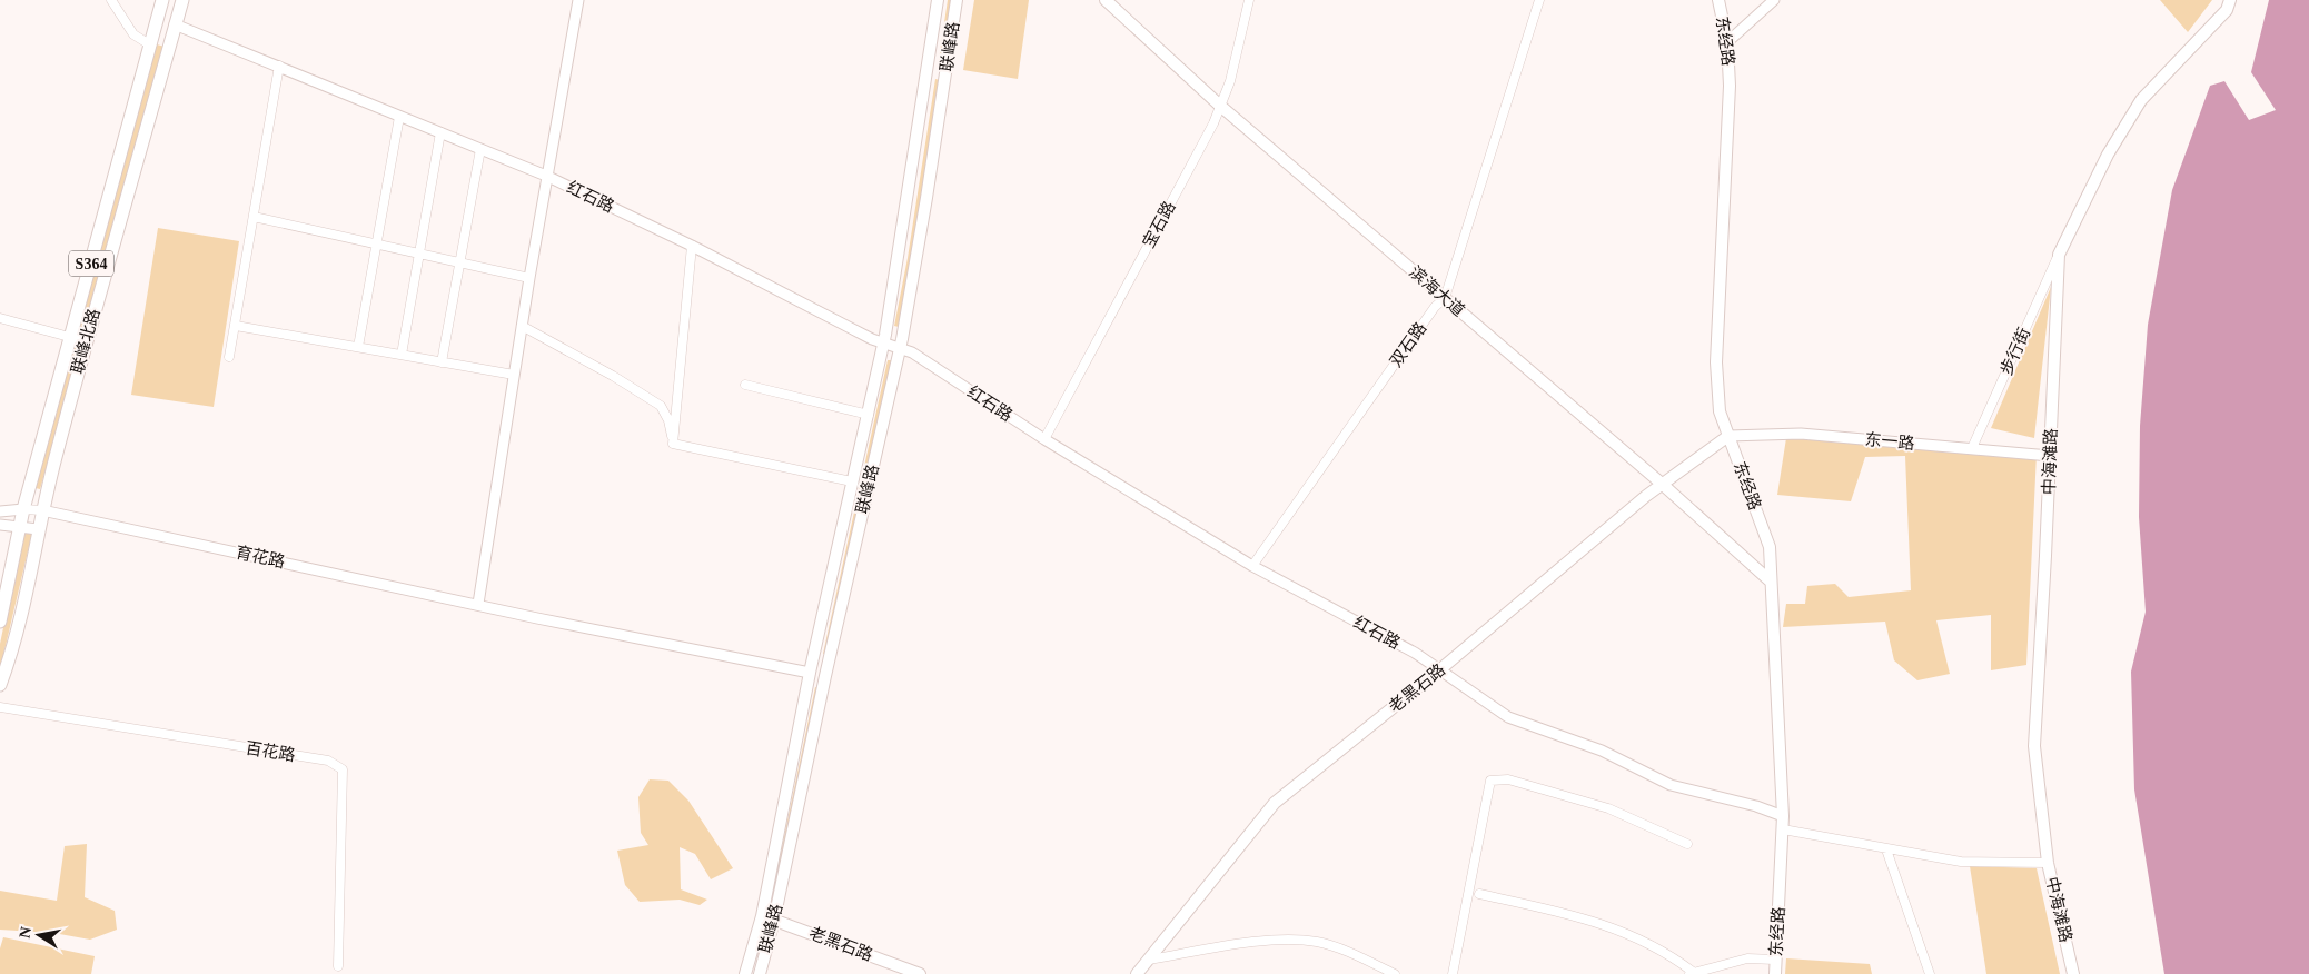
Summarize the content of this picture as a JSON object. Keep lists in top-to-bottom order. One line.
{"streets":{"main road":["东经路","联峰路","S364","滨海大道","联峰北路","中海滩路","老黑石路"],"street":["红石路","宝石路","双石路","步行街","东一路","育花路","百花路"]},"crossings":[["东经路","红石路"],["东经路","滨海大道"],["东经路","东一路"],["东经路","老黑石路"],["联峰路","红石路"],["联峰路","育花路"],["联峰路","老黑石路"],["红石路","宝石路"],["红石路","联峰北路"],["红石路","双石路"],["红石路","老黑石路"],["宝石路","滨海大道"],["滨海大道","双石路"],["滨海大道","老黑石路"],["联峰北路","育花路"],["步行街","东一路"],["步行街","中海滩路"],["东一路","中海滩路"],["东一路","老黑石路"]],"north":"left"}
